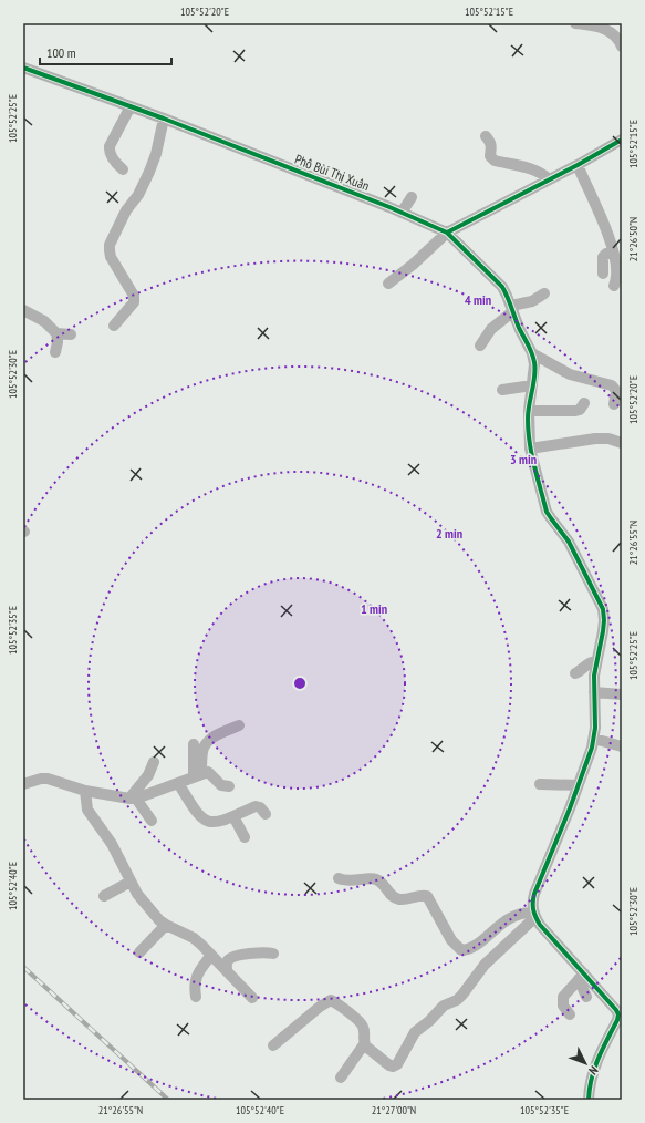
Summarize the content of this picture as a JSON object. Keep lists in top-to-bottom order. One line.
{"streets":{"street":["Phố Bùi Thị Xuân"]},"scale_bar":"100 m","north":"bottom right","coordinates":["105°52'20\"E","105°52'15\"E","105°52'25\"E","21°26'50\"N","105°52'30\"E","21°26'55\"N","105°52'35\"E","105°52'40\"E","21°27'00\"N"],"rings":["4 min","3 min","2 min","1 min"]}
